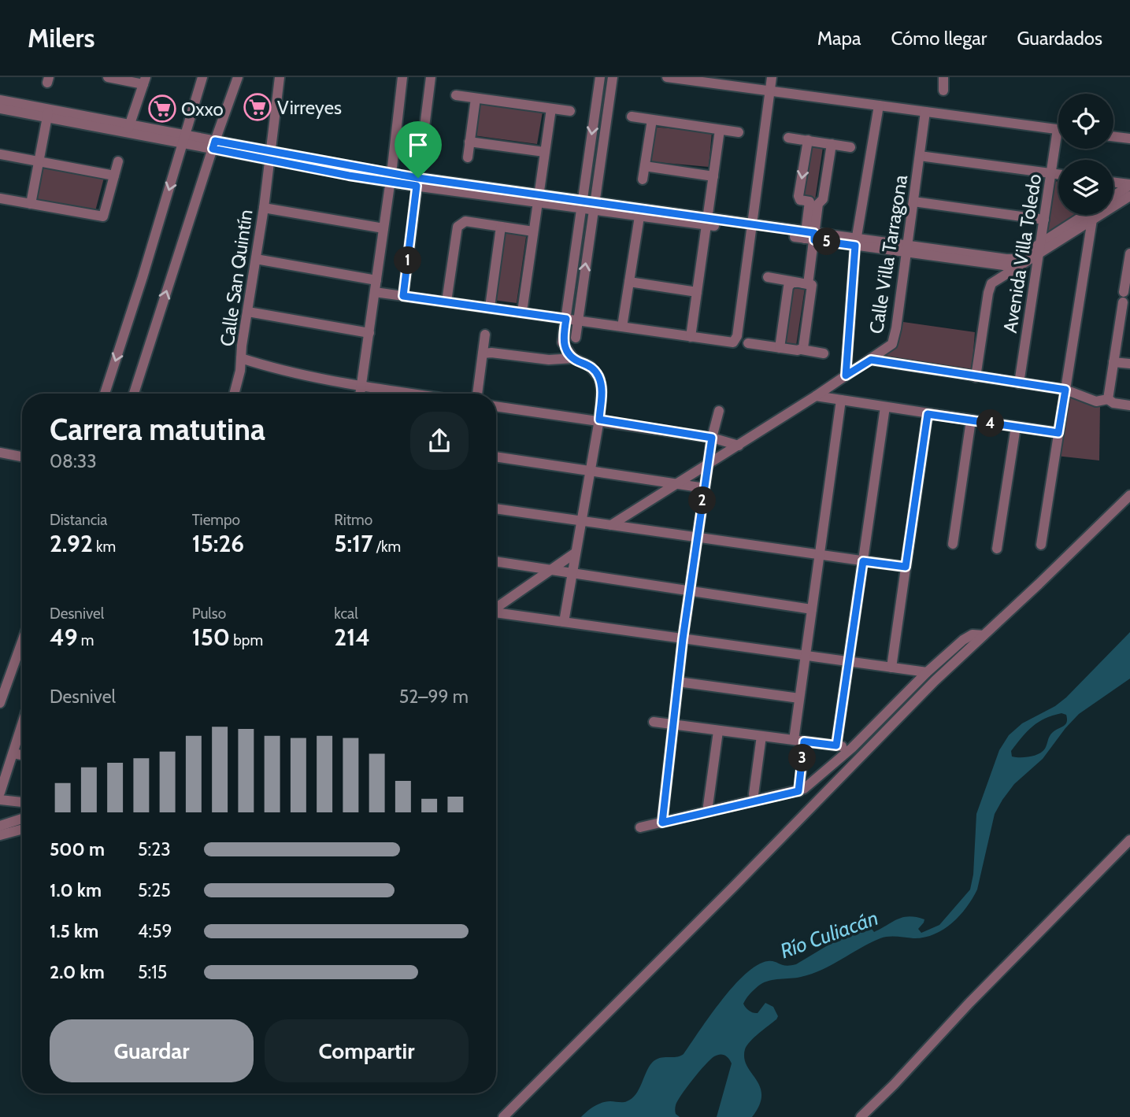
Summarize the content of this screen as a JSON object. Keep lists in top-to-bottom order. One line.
{"streets":{"street":["Avenida Villa Toledo","Calle Villa Tarragona","Calle San Quintín"]},"water":["Río Culiacán"],"places":{"supermarket":["Virreyes","Oxxo"]},"page":{"header":"Milers","nav":["Mapa","Cómo llegar","Guardados"],"pins":["5","1","4","2","3"],"heading":["Carrera matutina","08:33"],"stats":[["Distancia","2.92 km"],["Tiempo","15:26"],["Ritmo","5:17 /km"],["Desnivel","49 m"],["Pulso","150 bpm"],["kcal","214"]],"chart":["Desnivel","52–99 m"],"list":[{"name":"500 m","note":"5:23"},{"name":"1.0 km","note":"5:25"},{"name":"1.5 km","note":"4:59"},{"name":"2.0 km","note":"5:15"}],"buttons":["Guardar","Compartir"]}}
